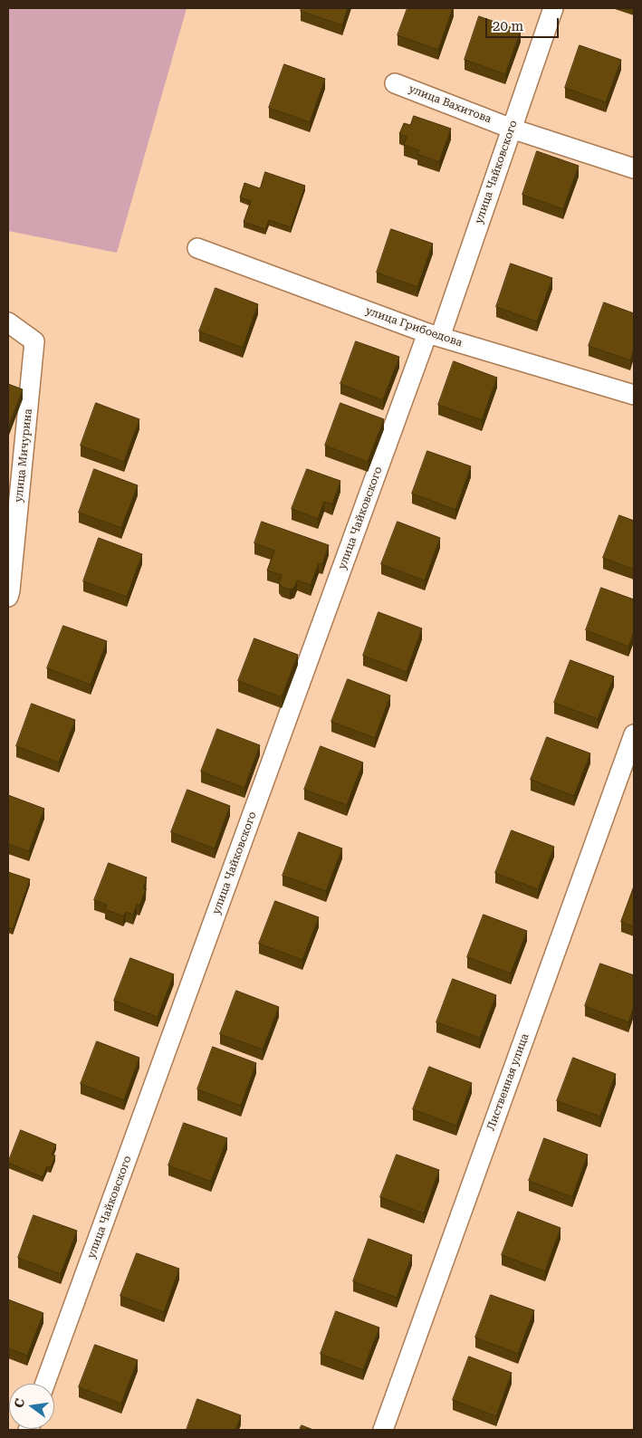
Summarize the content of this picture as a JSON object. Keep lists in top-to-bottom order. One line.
{"streets":{"street":["улица Вахитова","улица Чайковского","улица Грибоедова","улица Мичурина","Лиственная улица"]},"crossings":[["улица Вахитова","улица Чайковского"],["улица Чайковского","улица Грибоедова"]],"scale_bar":"20 m","north":"left"}
